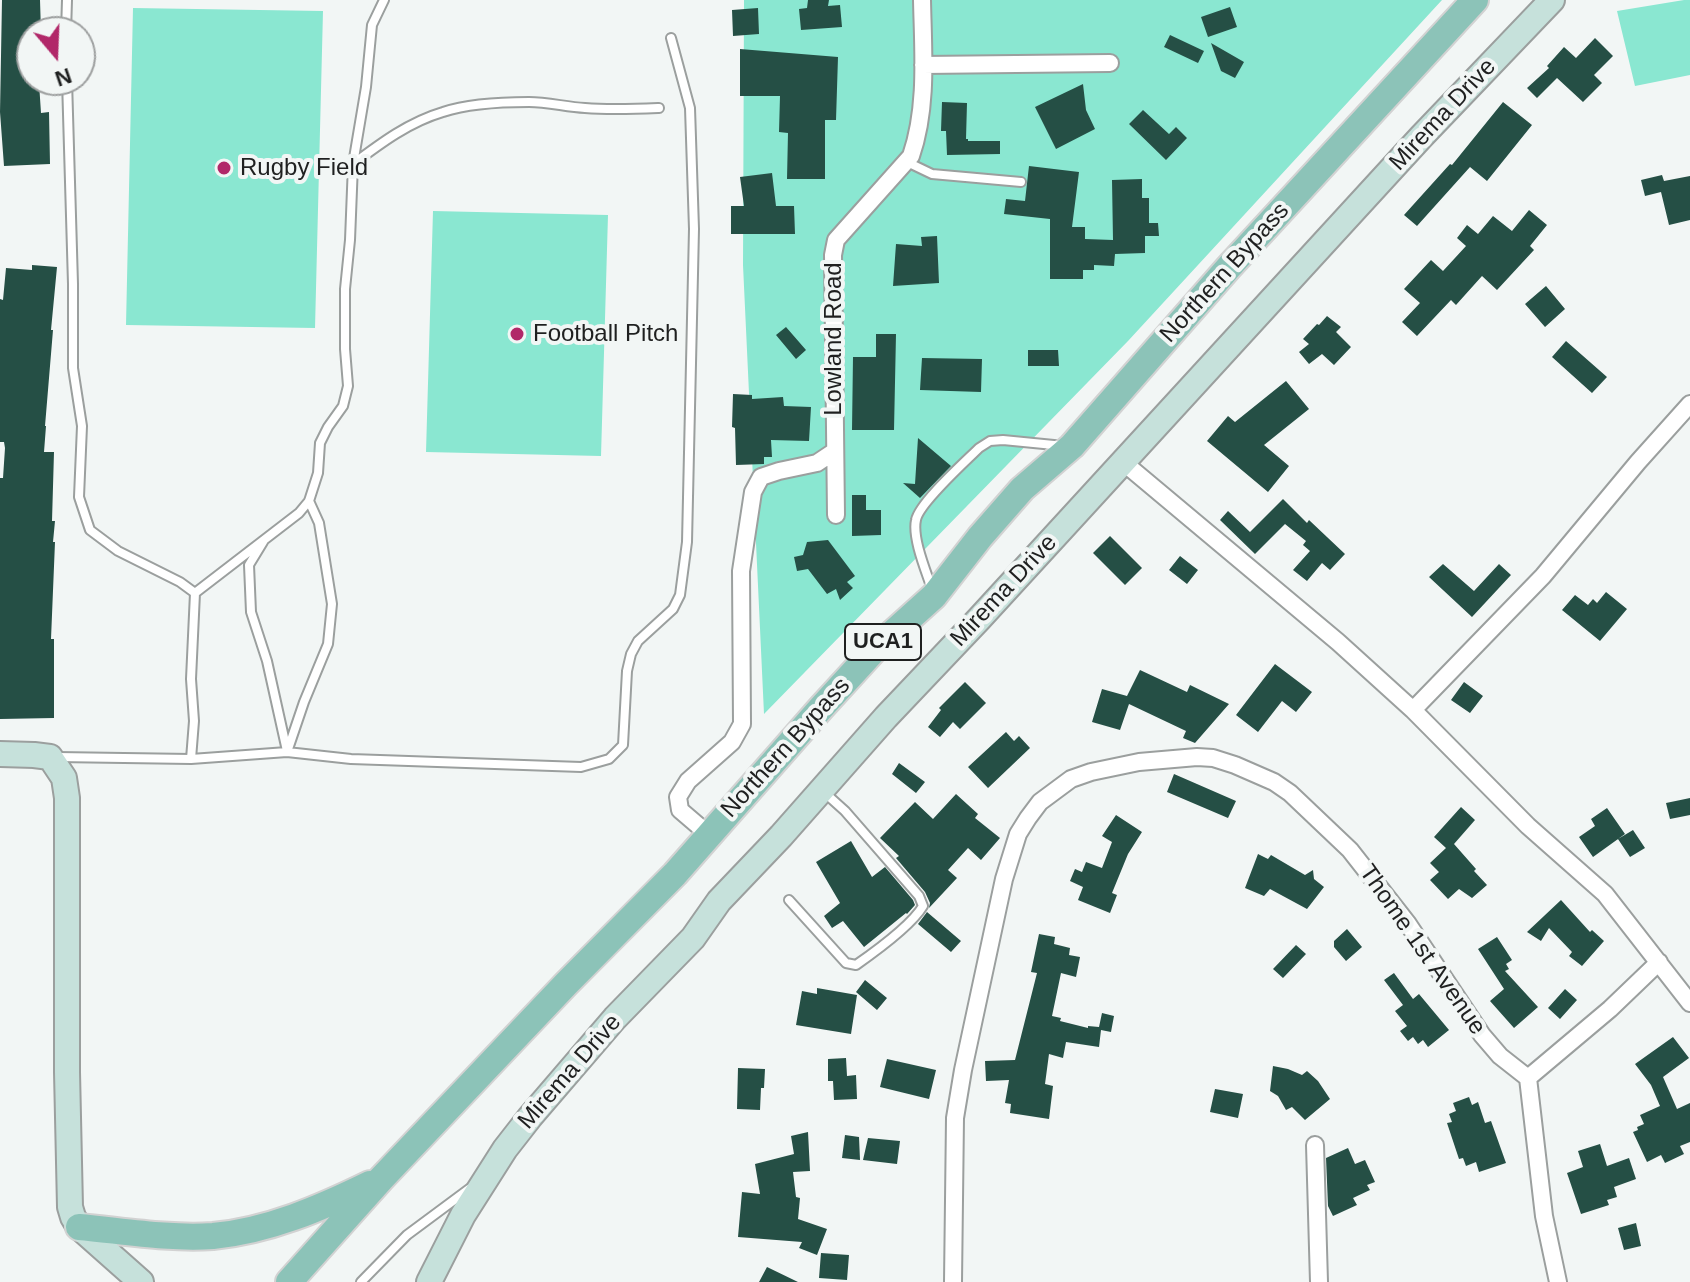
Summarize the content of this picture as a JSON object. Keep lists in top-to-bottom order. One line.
{"streets":{"main road":["Northern Bypass","UCA1"],"street":["Mirema Drive","Lowland Road","Thome 1st Avenue"]},"places":["Rugby Field","Football Pitch"],"north":"bottom"}
